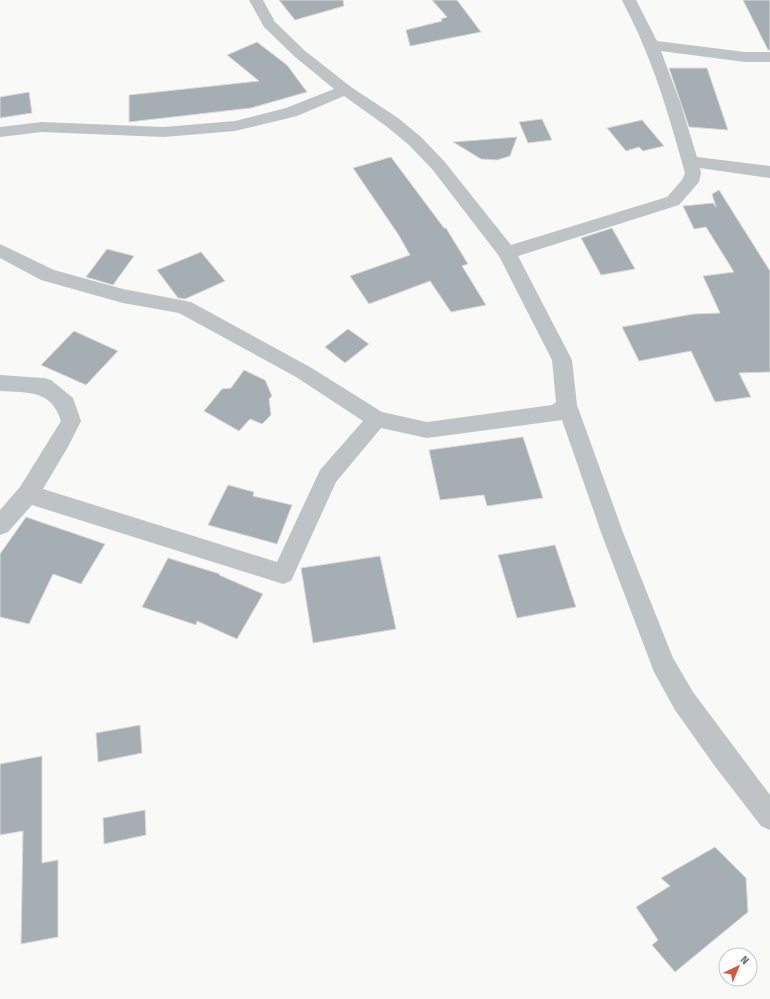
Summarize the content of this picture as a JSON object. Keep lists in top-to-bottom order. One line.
{"north":"top right"}
